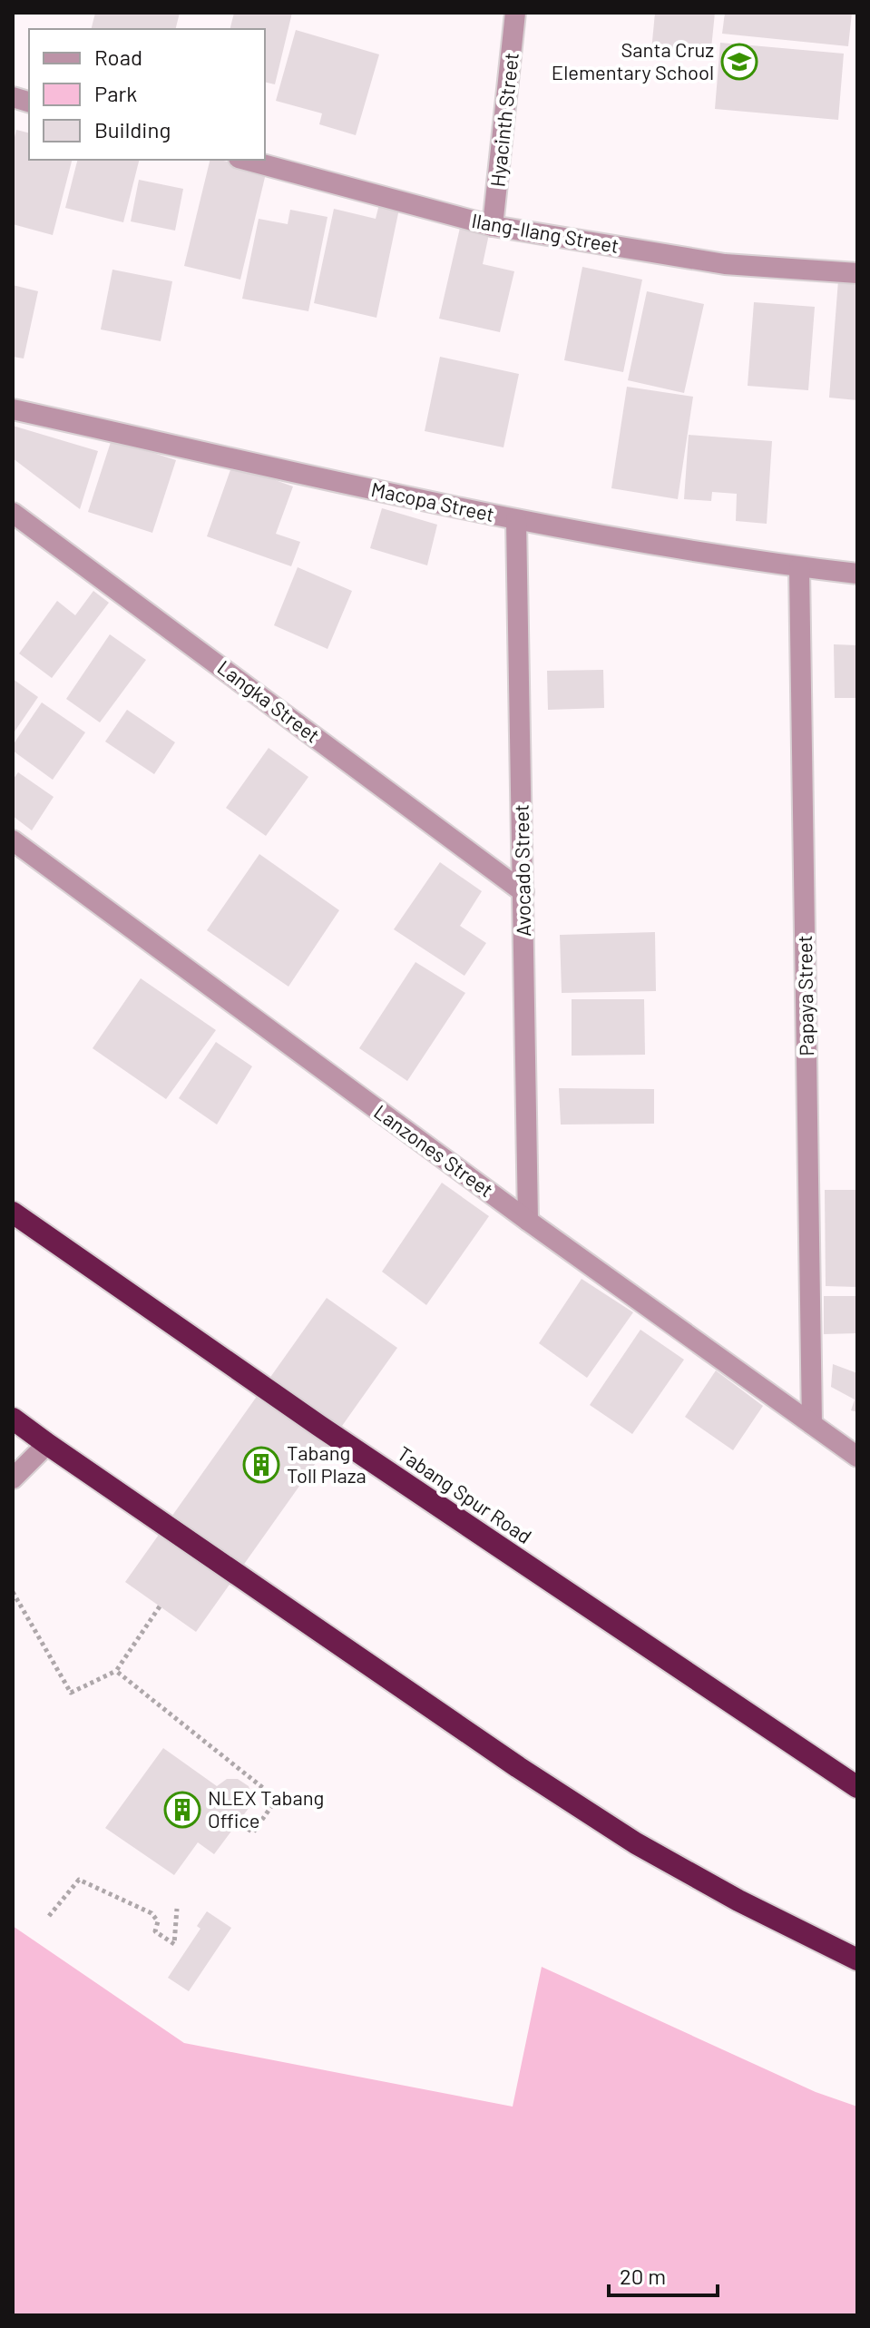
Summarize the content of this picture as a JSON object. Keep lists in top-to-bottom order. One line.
{"streets":{"highway":["Tabang Spur Road"],"street":["Hyacinth Street","Ilang-Ilang Street","Macopa Street","Langka Street","Avocado Street","Papaya Street","Lanzones Street"]},"crossings":[["Hyacinth Street","Ilang-Ilang Street"],["Macopa Street","Avocado Street"],["Macopa Street","Papaya Street"],["Langka Street","Avocado Street"],["Avocado Street","Lanzones Street"],["Papaya Street","Lanzones Street"]],"places":{"school or university":["Santa Cruz Elementary School"],"building":["Tabang Toll Plaza","NLEX Tabang Office"]},"legend":["Road","Park","Building"],"scale_bar":"20 m"}
